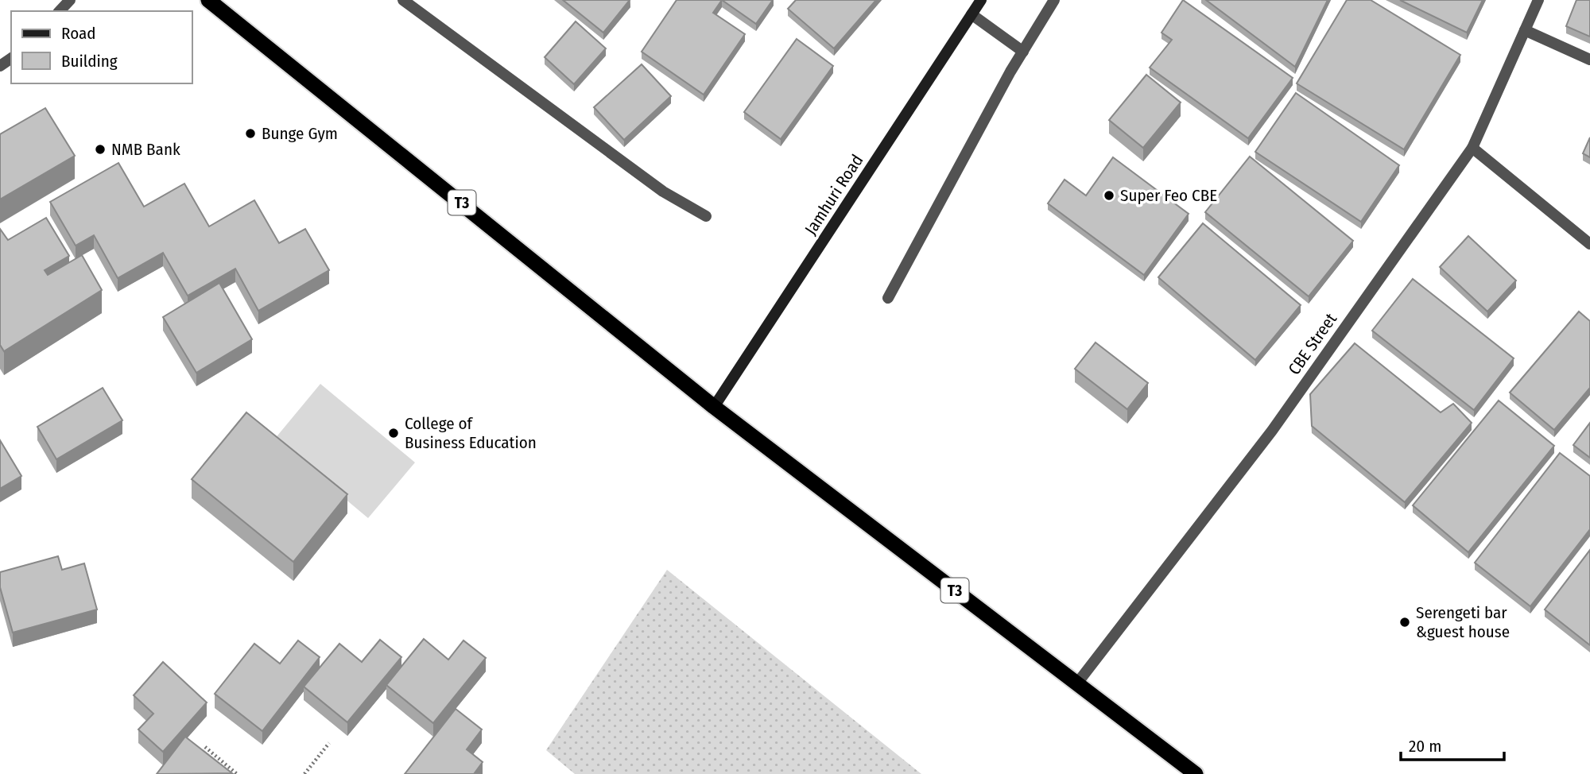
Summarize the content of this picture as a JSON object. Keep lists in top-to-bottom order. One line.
{"streets":{"highway":["T3"],"main road":["Jamhuri Road"],"street":["CBE Street"]},"crossings":[["Jamhuri Road","T3"],["T3","CBE Street"]],"places":["Bunge Gym","NMB Bank","Super Feo CBE","College of Business Education","Serengeti bar &guest house"],"legend":["Road","Building"],"scale_bar":"20 m"}
